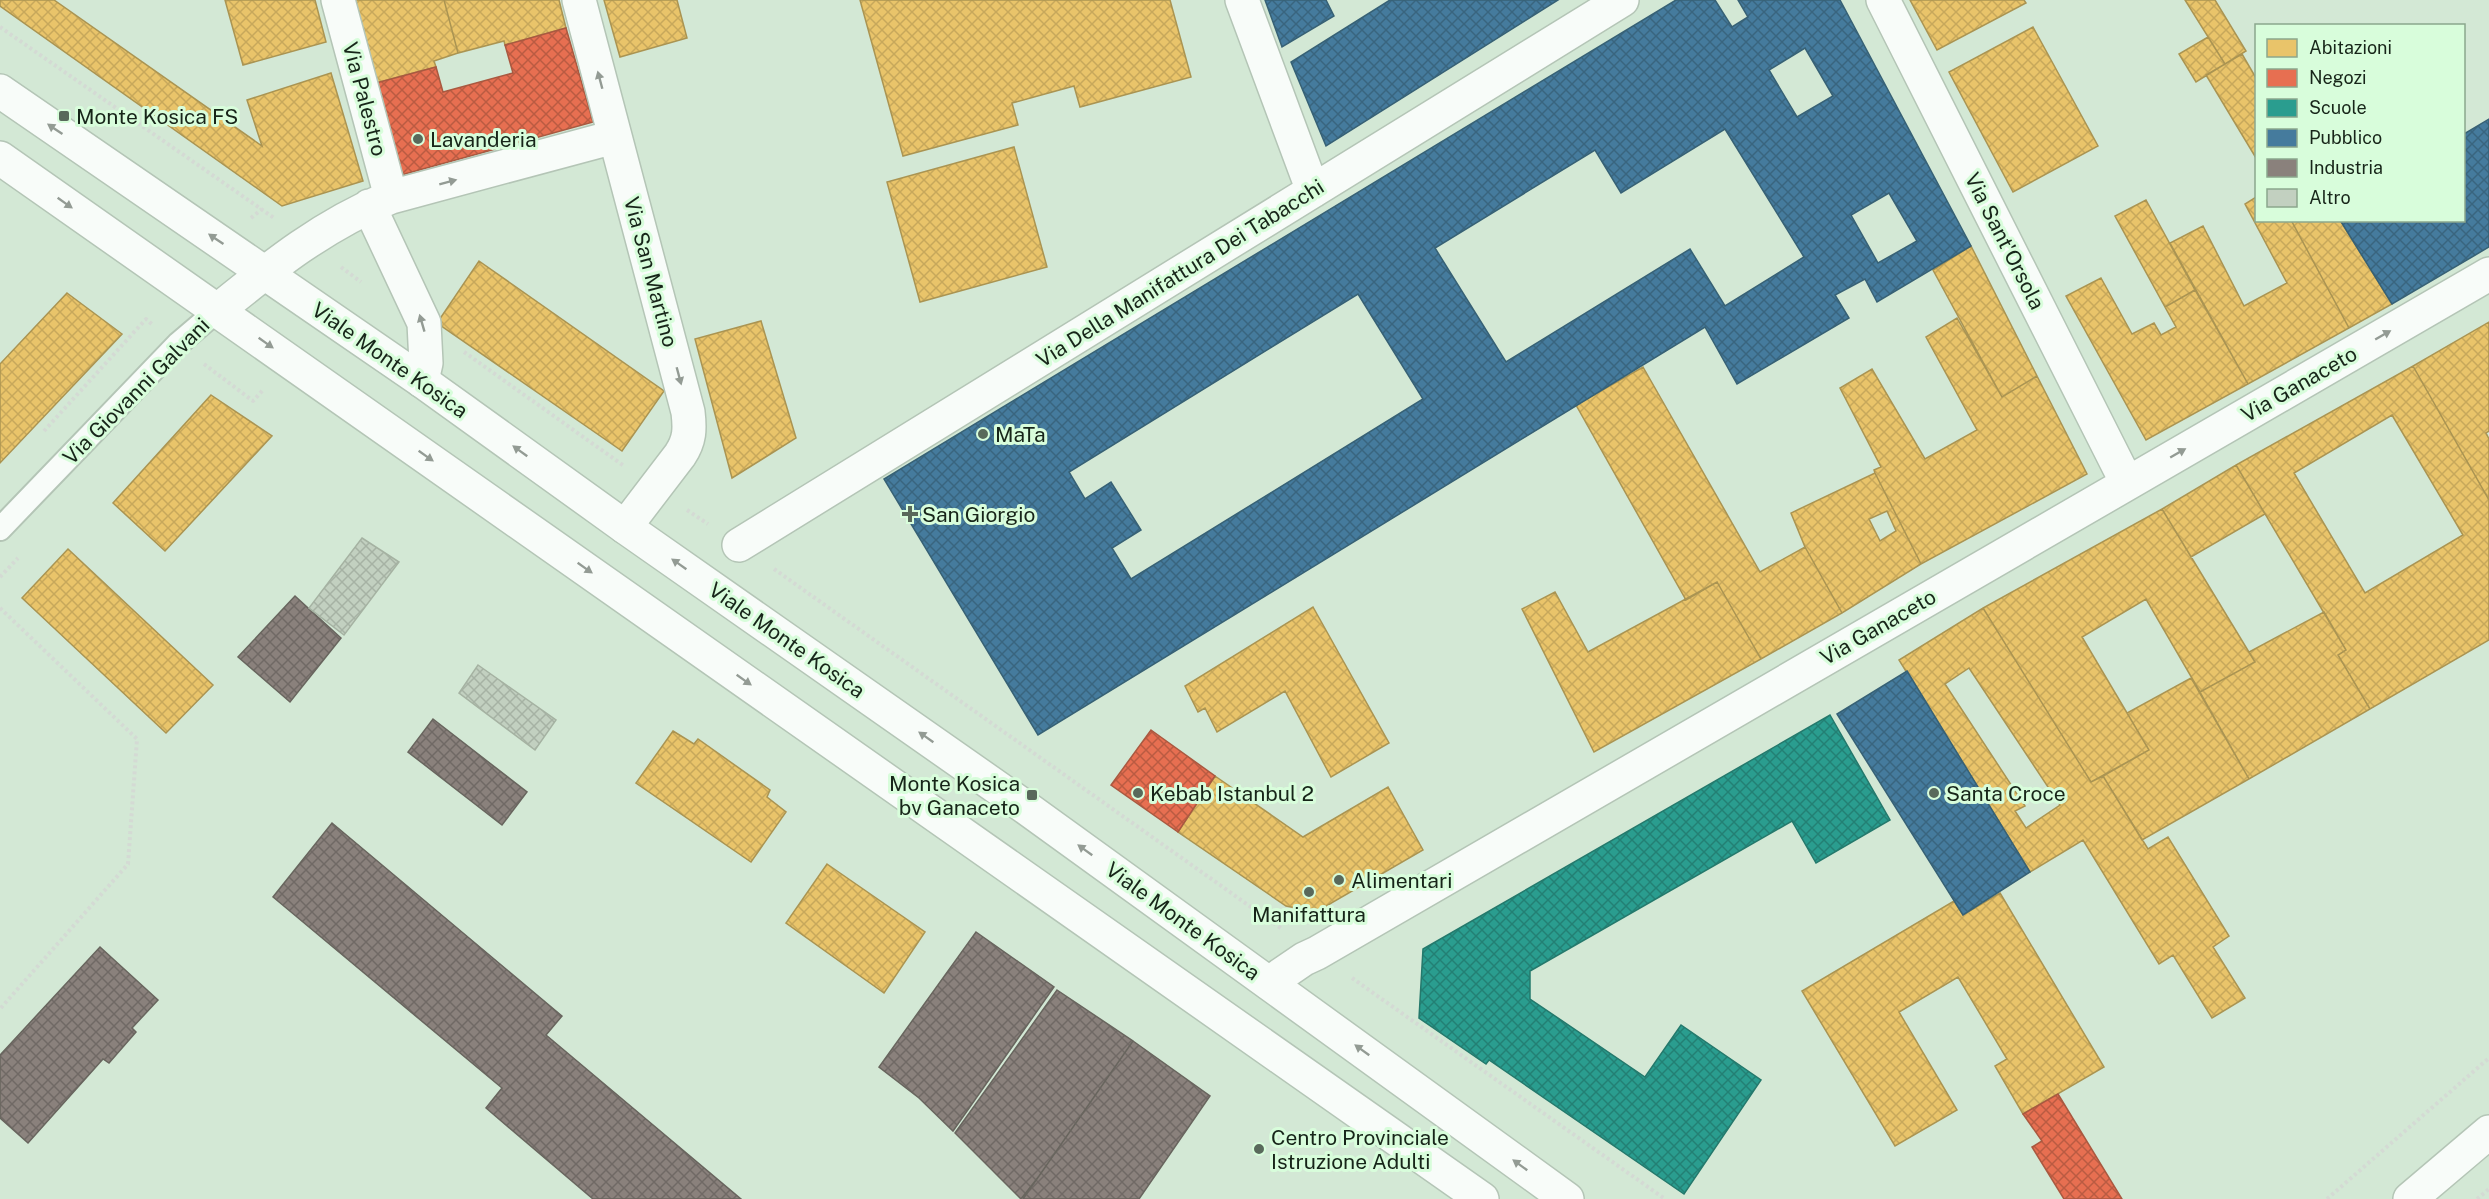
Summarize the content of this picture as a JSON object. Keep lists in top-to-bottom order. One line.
{"streets":{"street":["Via Palestro","Via Sant'Orsola","Via San Martino","Via Della Manifattura Dei Tabacchi","Viale Monte Kosica","Via Ganaceto","Via Giovanni Galvani"]},"crossings":[["Via Palestro","Viale Monte Kosica"],["Via Palestro","Via Giovanni Galvani"],["Via Sant'Orsola","Via Ganaceto"],["Via San Martino","Viale Monte Kosica"],["Via San Martino","Via Giovanni Galvani"],["Viale Monte Kosica","Via Ganaceto"],["Viale Monte Kosica","Via Giovanni Galvani"]],"places":{"transit":["Monte Kosica FS","Monte Kosica bv Ganaceto"],"other":["Lavanderia","MaTa","Kebab Istanbul 2","Santa Croce","Alimentari","Manifattura","Centro Provinciale Istruzione Adulti"],"health":["San Giorgio"]},"legend":["Abitazioni","Negozi","Scuole","Pubblico","Industria","Altro"]}
